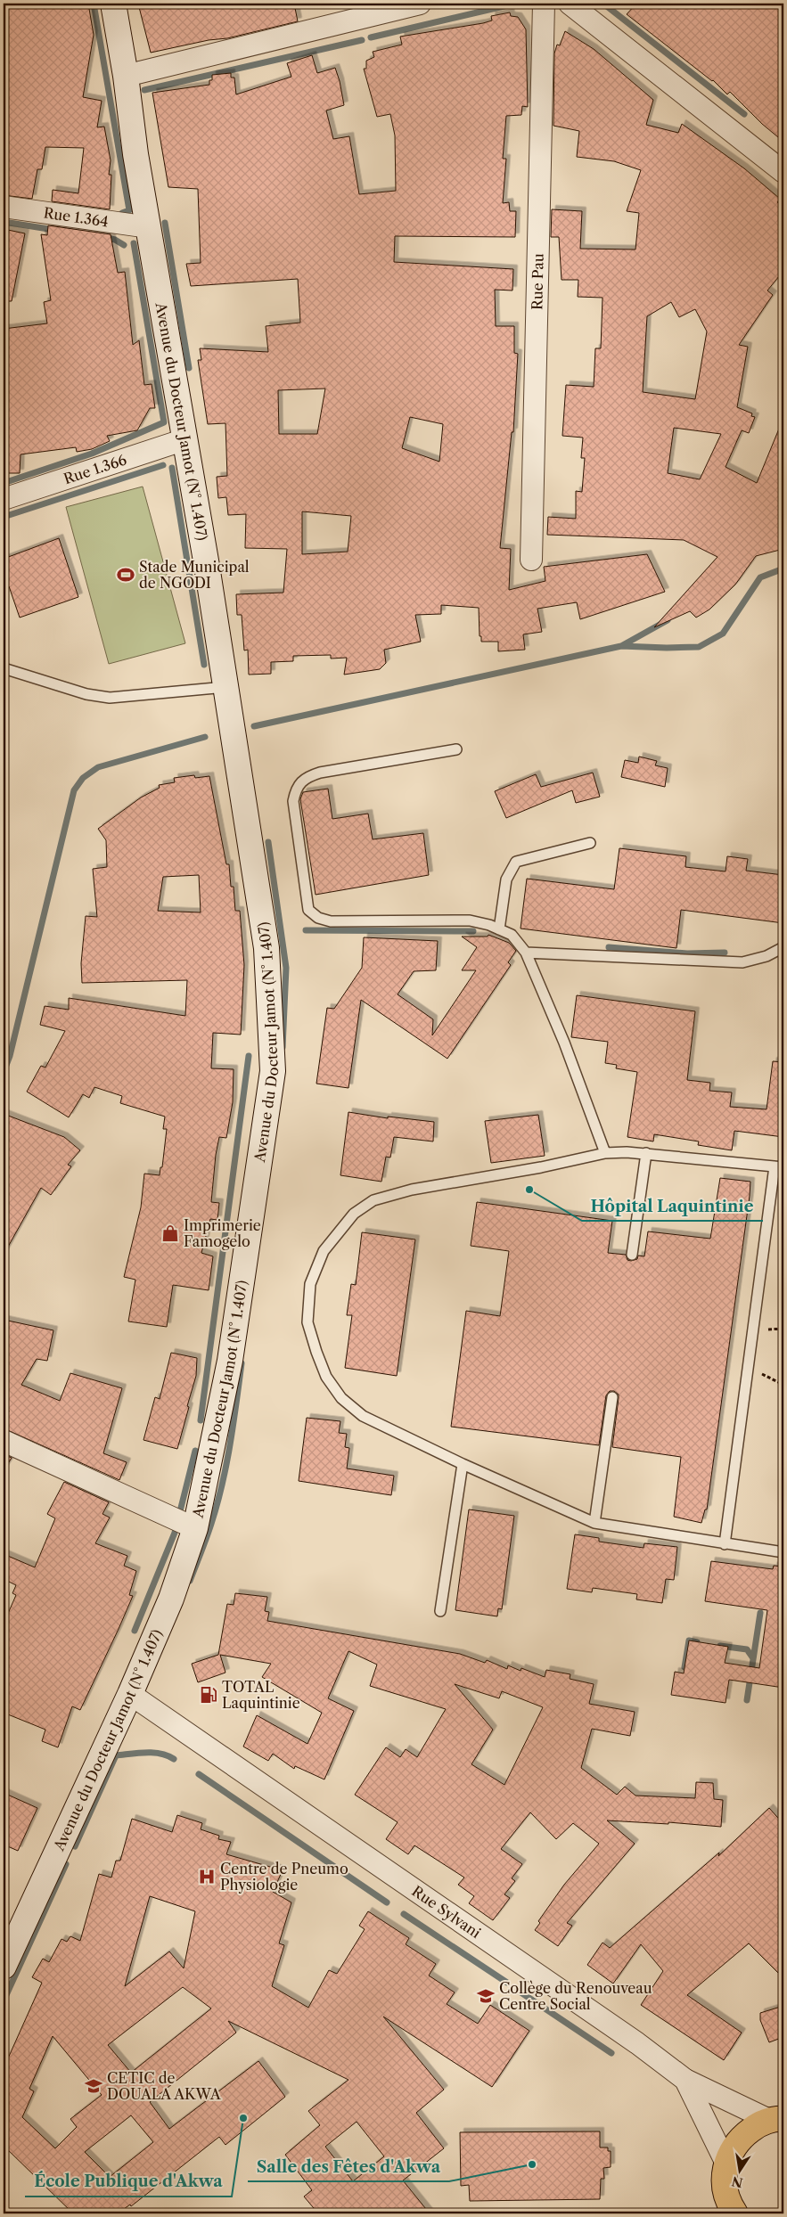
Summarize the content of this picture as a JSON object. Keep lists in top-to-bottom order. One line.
{"streets":{"main road":["Avenue du Docteur Jamot (N° 1.407)"],"street":["Rue 1.364","Rue Pau","Rue 1.366","Rue Sylvani"]},"crossings":[["Rue 1.364","Avenue du Docteur Jamot (N° 1.407)"],["Avenue du Docteur Jamot (N° 1.407)","Rue 1.366"],["Avenue du Docteur Jamot (N° 1.407)","Rue Sylvani"]],"places":{"sports":["Stade Municipal de NGODI"],"other":["Hôpital Laquintinie","École Publique d'Akwa","Salle des Fêtes d'Akwa"],"shop":["Imprimerie Famogelo"],"fuel station":["TOTAL Laquintinie"],"hospital":["Centre de Pneumo Physiologie"],"school or university":["Collège du Renouveau Centre Social","CETIC de DOUALA AKWA"]},"north":"bottom"}
